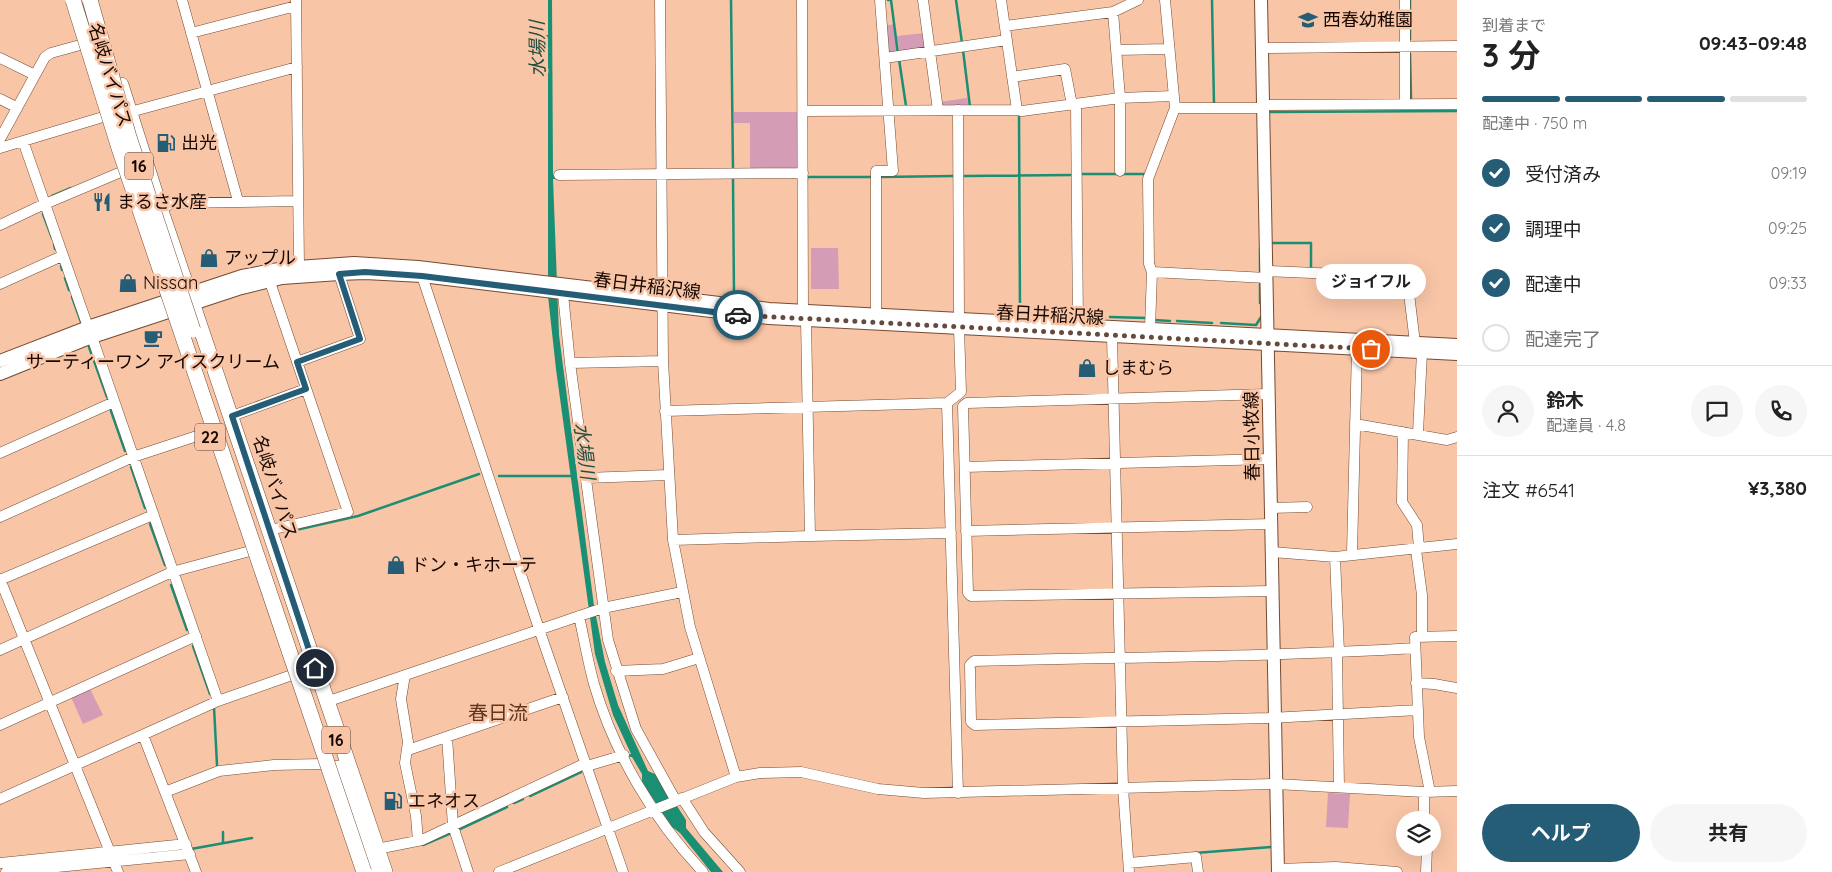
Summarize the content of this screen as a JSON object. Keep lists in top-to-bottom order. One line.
{"streets":{"highway":["名岐バイパス","16","22"],"main road":["春日井稲沢線","春日小牧線"]},"crossings":[["名岐バイパス","16"],["名岐バイパス","春日井稲沢線"],["春日井稲沢線","春日小牧線"]],"districts":["春日流"],"water":["水場川"],"places":{"school or university":["西春幼稚園"],"fuel station":["出光","エネオス"],"restaurant":["まるさ水産"],"shop":["アップル","Nissan","しまむら","ドン・キホーテ"],"cafe":["サーティーワン アイスクリーム"],"other":["ジョイフル"]},"page":{"heading":["3 分","到着まで","09:43–09:48"],"panel":["鈴木","配達員 · 4.8","注文 #6541","¥3,380"],"bar":"配達中 · 750 m","list":[["受付済み","09:19"],["調理中","09:25"],["配達中","09:33"],"配達完了"],"bubble":"ジョイフル","buttons":["ヘルプ","共有"]}}
